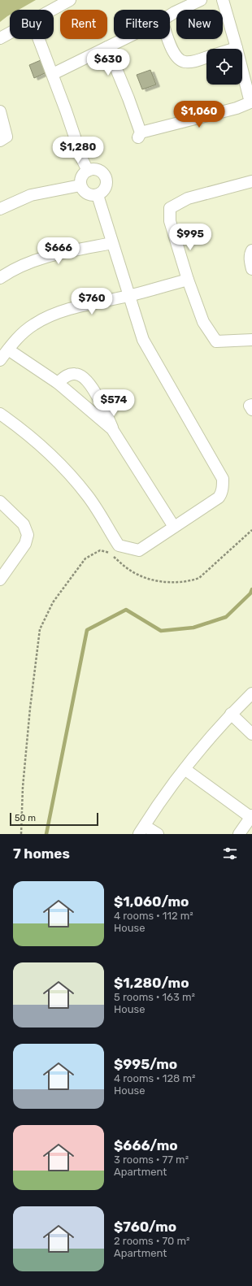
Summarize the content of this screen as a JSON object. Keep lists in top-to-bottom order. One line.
{"scale_bar":"50 m","page":{"chip":["Buy","Rent","Filters","New"],"price":["$630","$1,060","$1,280","$995","$666","$760","$574"],"scale":"50 m","heading":"7 homes","list":[{"name":"$1,060/mo","note":"4 rooms · 112 m² · House"},{"name":"$1,280/mo","note":"5 rooms · 163 m² · House"},{"name":"$995/mo","note":"4 rooms · 128 m² · House"},{"name":"$666/mo","note":"3 rooms · 77 m² · Apartment"},{"name":"$760/mo","note":"2 rooms · 70 m² · Apartment"}]}}
